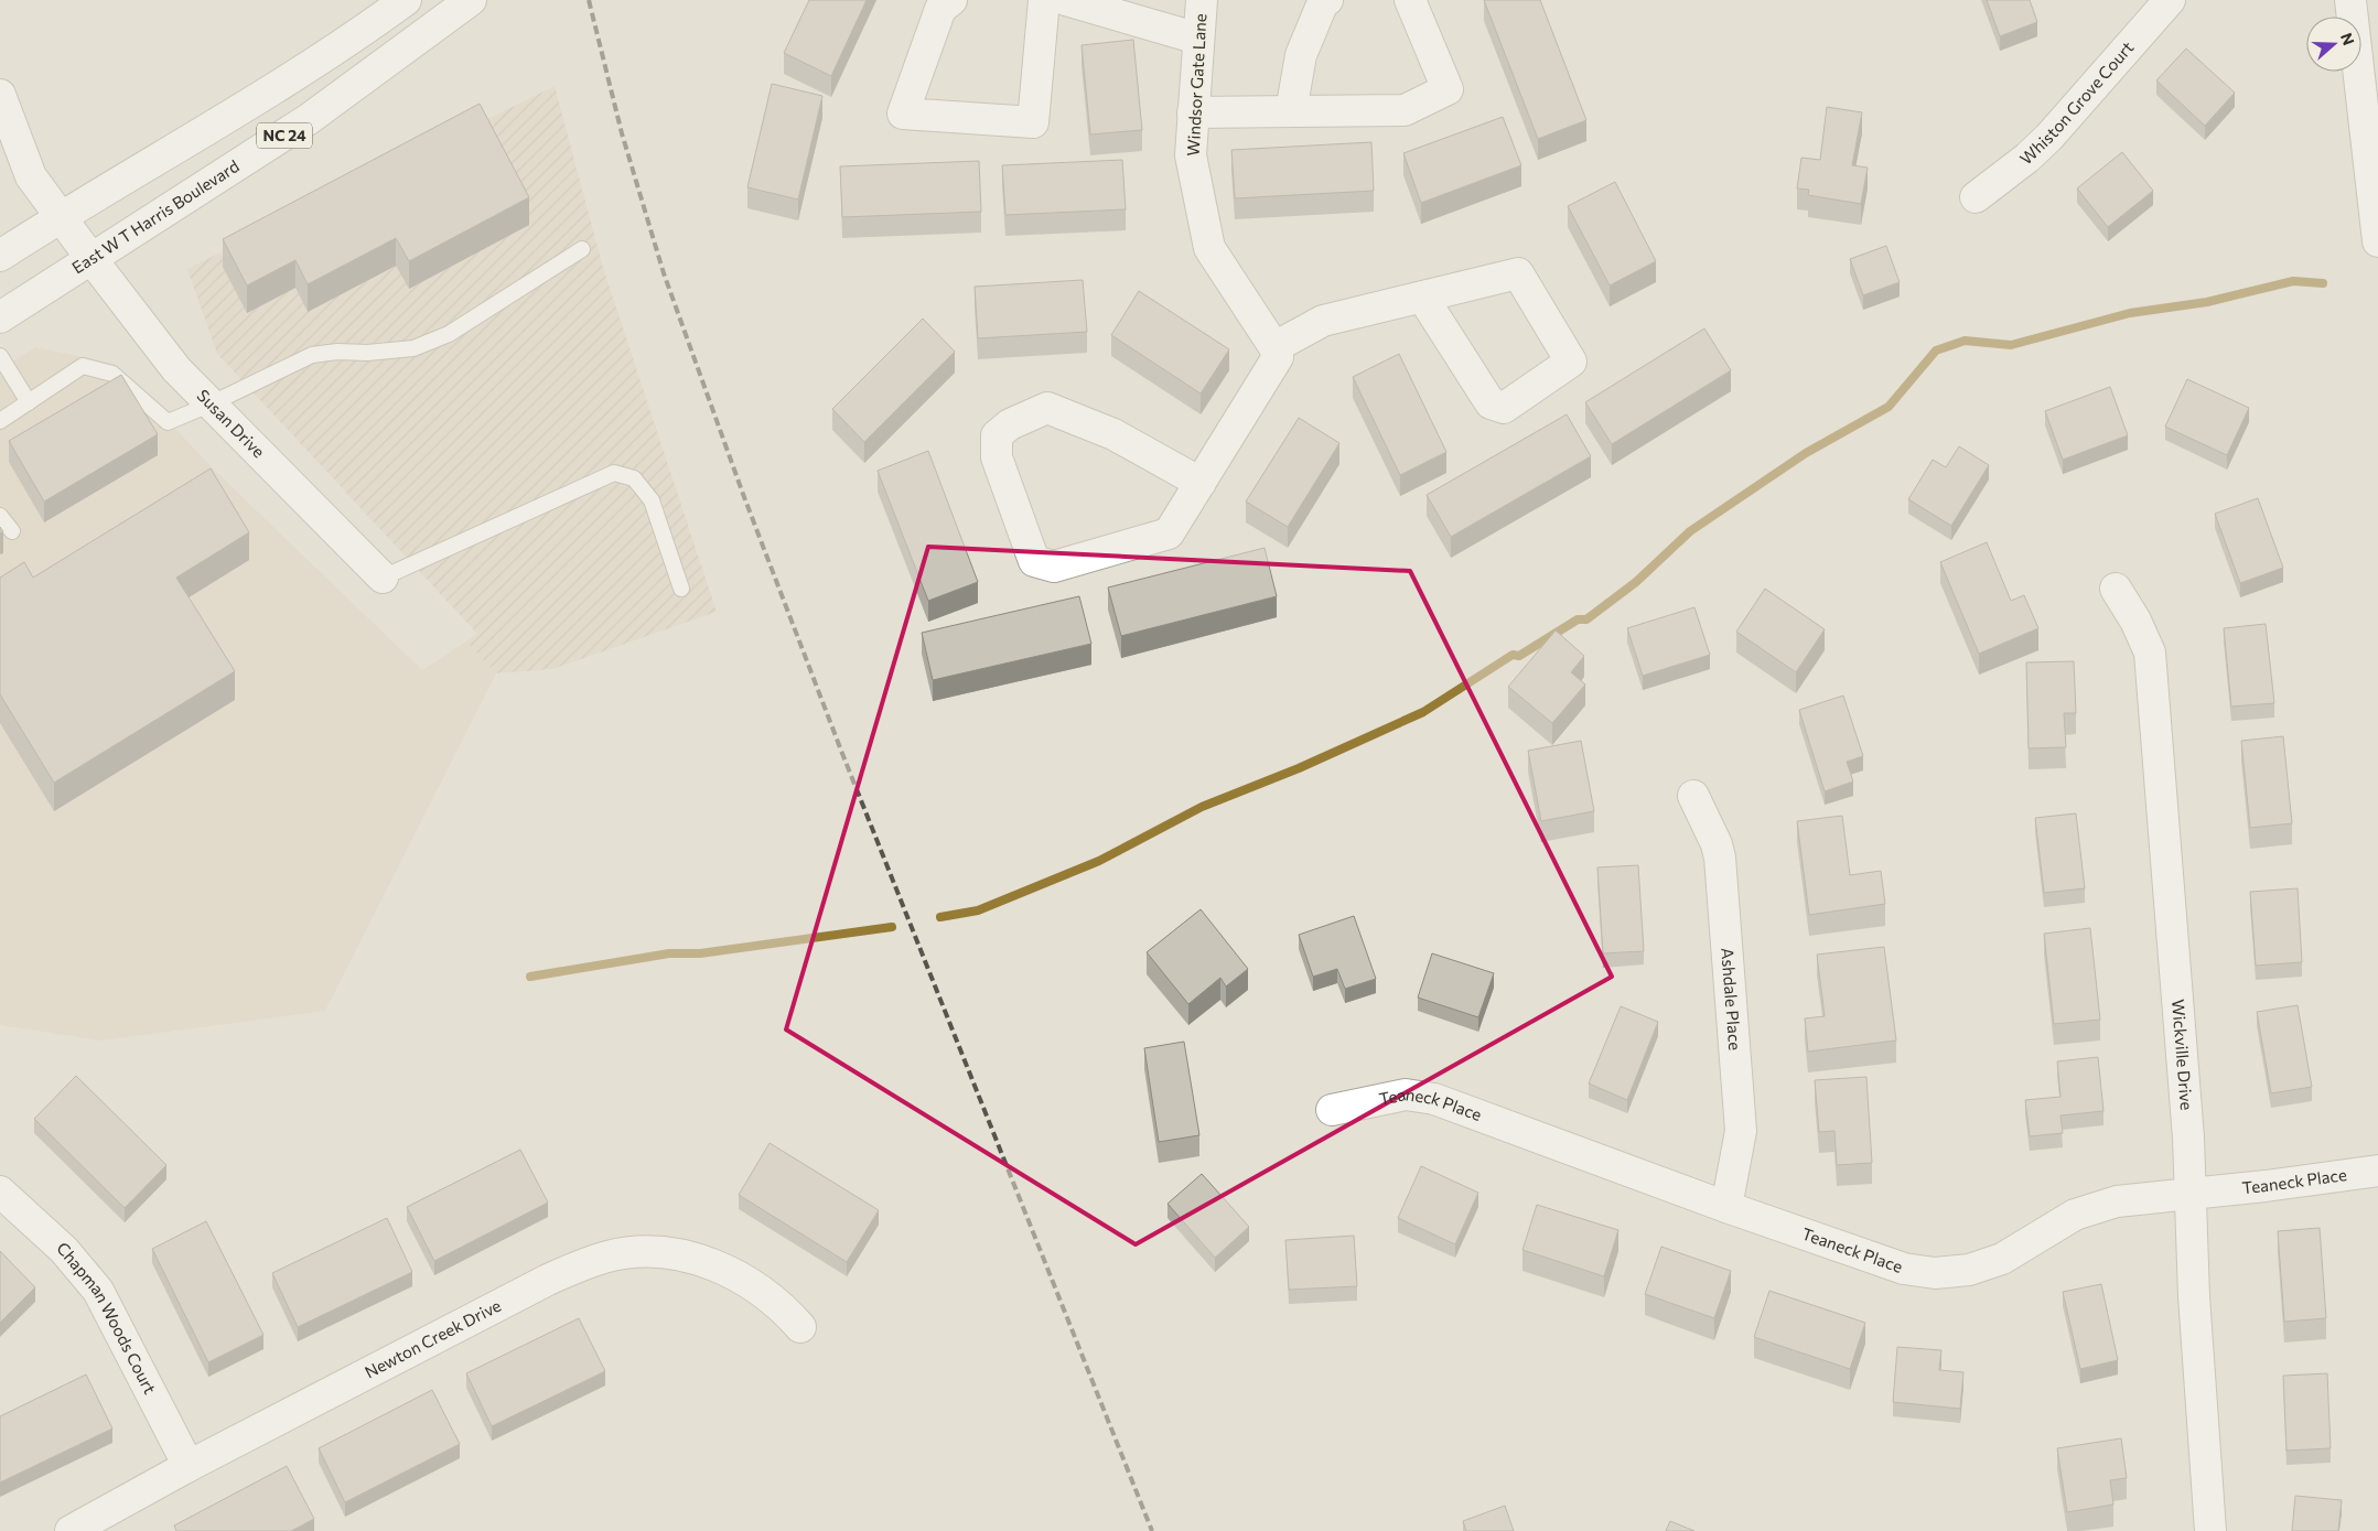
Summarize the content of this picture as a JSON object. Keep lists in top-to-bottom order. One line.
{"streets":{"street":["Windsor Gate Lane","Whiston Grove Court","NC 24","East W T Harris Boulevard","Susan Drive","Ashdale Place","Wickville Drive","Teaneck Place","Chapman Woods Court","Newton Creek Drive"]},"crossings":[["NC 24","Susan Drive"],["East W T Harris Boulevard","Susan Drive"],["Ashdale Place","Teaneck Place"],["Wickville Drive","Teaneck Place"],["Chapman Woods Court","Newton Creek Drive"]],"north":"right"}
